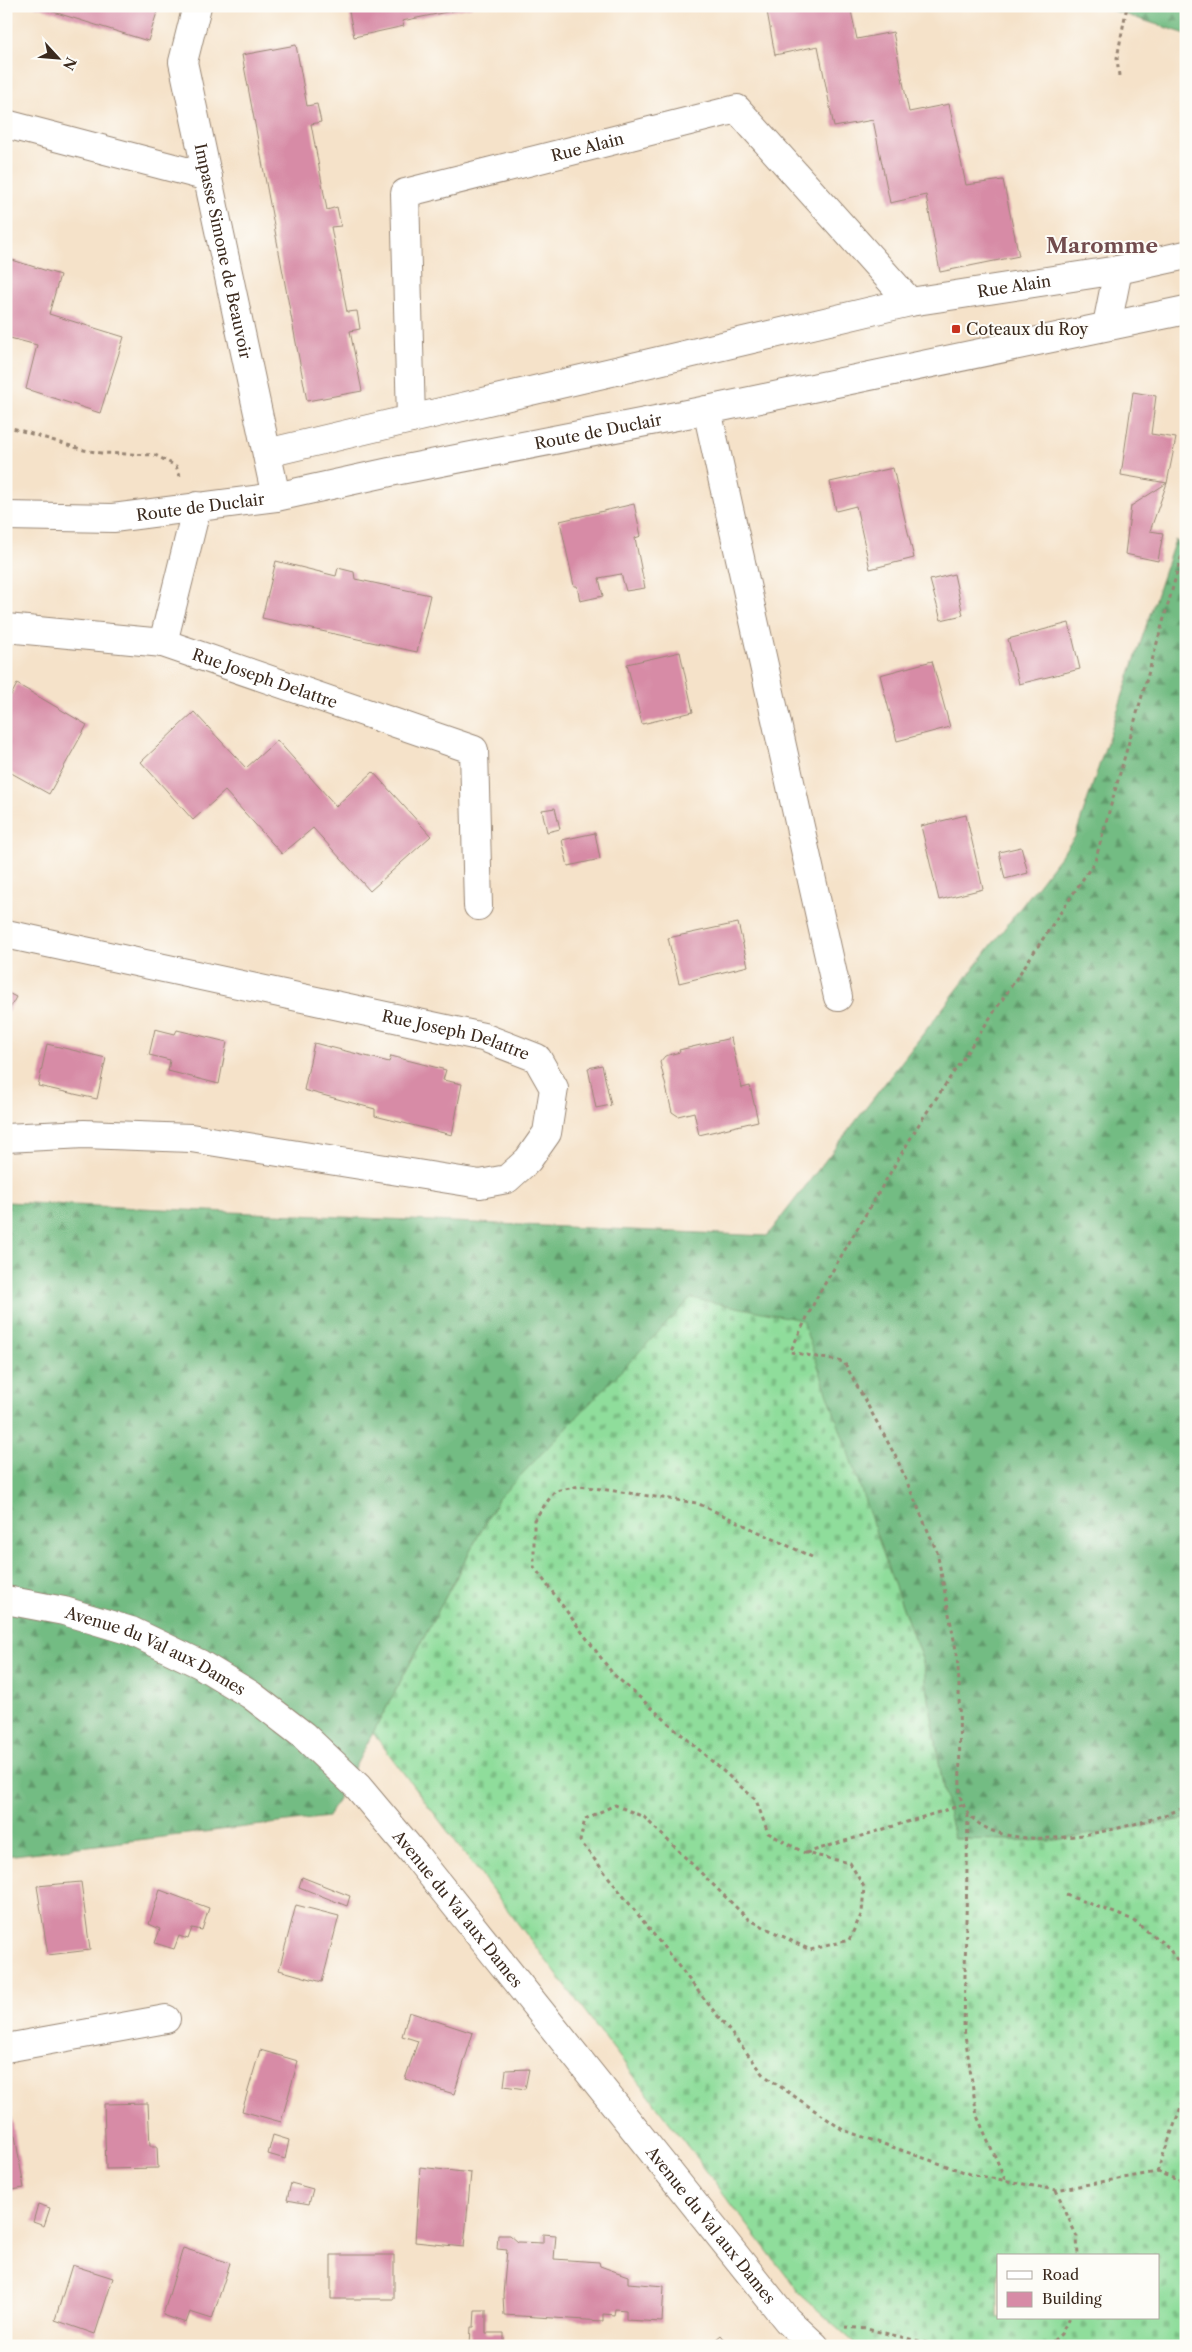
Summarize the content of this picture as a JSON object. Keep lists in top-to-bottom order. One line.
{"streets":{"street":["Rue Alain","Impasse Simone de Beauvoir","Route de Duclair","Rue Joseph Delattre","Avenue du Val aux Dames"]},"crossings":[["Rue Alain","Impasse Simone de Beauvoir"],["Impasse Simone de Beauvoir","Route de Duclair"]],"districts":["Maromme"],"places":{"transit":["Coteaux du Roy"]},"legend":["Road","Building"],"north":"bottom right"}
